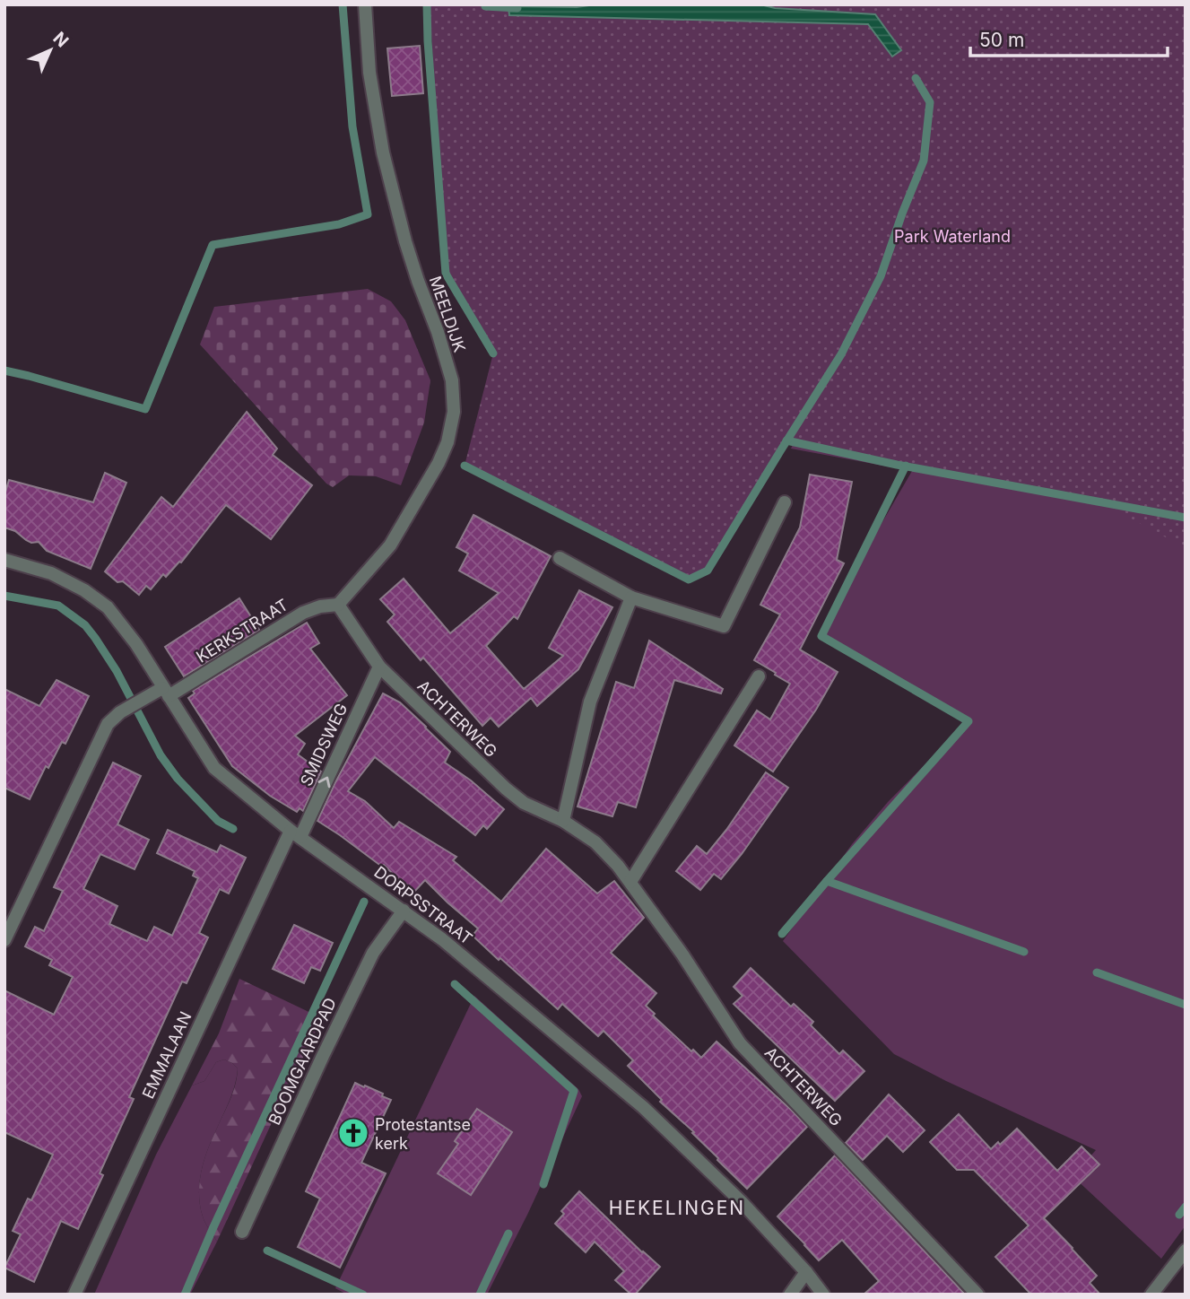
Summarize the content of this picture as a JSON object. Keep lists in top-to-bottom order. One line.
{"streets":{"street":["MEELDIJK","KERKSTRAAT","ACHTERWEG","SMIDSWEG","DORPSSTRAAT","EMMALAAN","BOOMGAARDPAD"]},"crossings":[["MEELDIJK","KERKSTRAAT"],["MEELDIJK","ACHTERWEG"],["KERKSTRAAT","ACHTERWEG"],["KERKSTRAAT","DORPSSTRAAT"],["ACHTERWEG","SMIDSWEG"],["SMIDSWEG","DORPSSTRAAT"],["SMIDSWEG","EMMALAAN"],["DORPSSTRAAT","EMMALAAN"],["DORPSSTRAAT","BOOMGAARDPAD"]],"one_way":["SMIDSWEG"],"districts":["HEKELINGEN"],"parks":["Park Waterland"],"places":{"church":["Protestantse kerk"]},"scale_bar":"50 m","north":"top right"}
